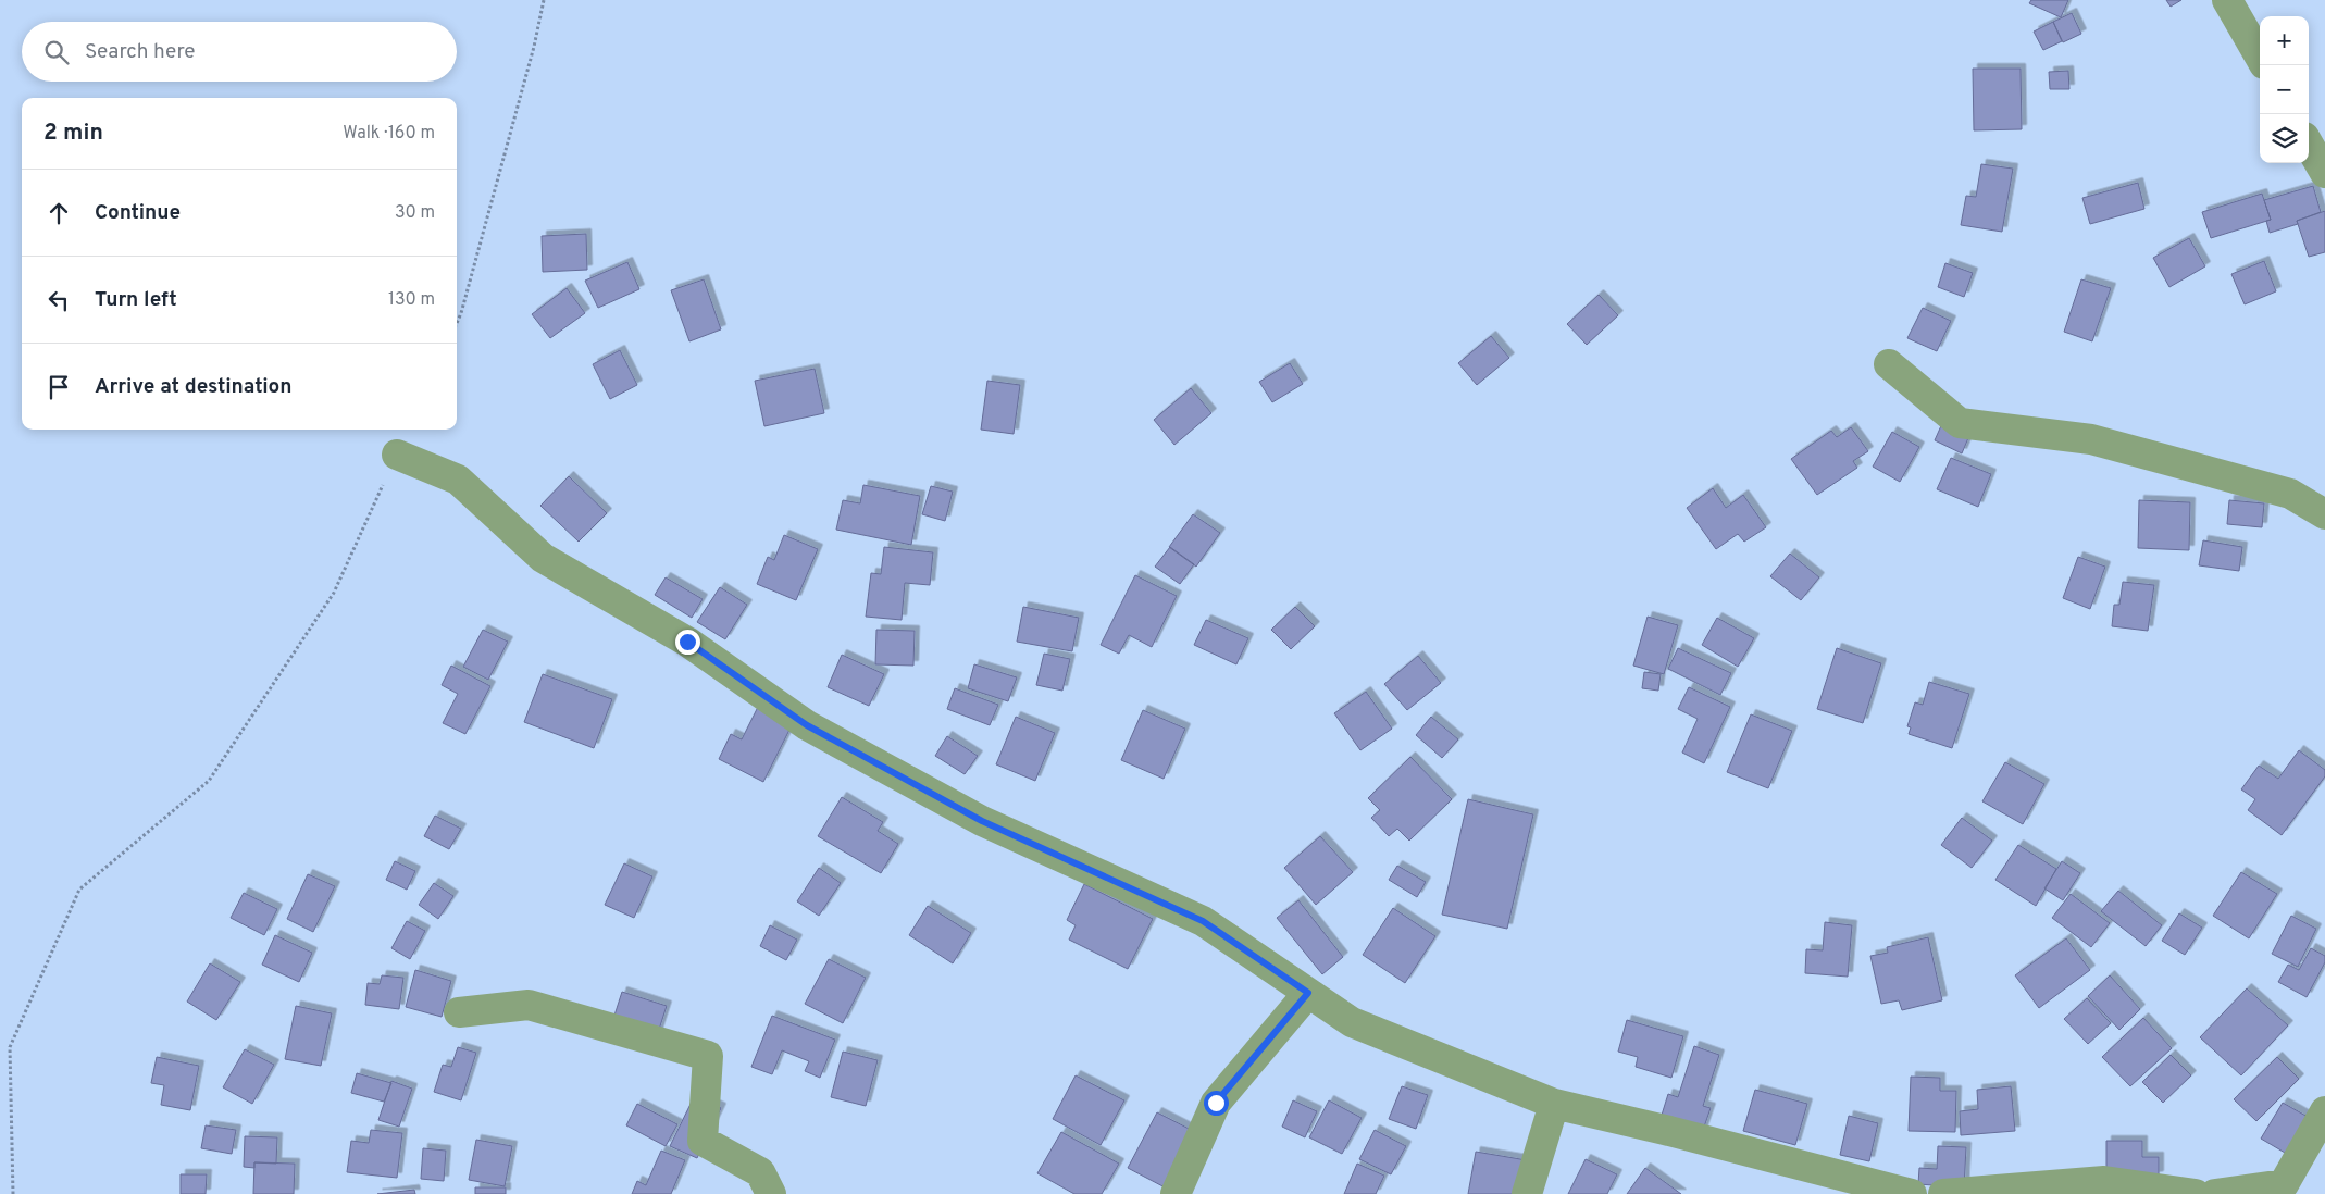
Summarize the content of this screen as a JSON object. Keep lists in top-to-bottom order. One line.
{"page":{"map_buttons":["+","−"],"search":"Search here","heading":["2 min","Walk · 160 m"],"list":[["Continue","30 m"],["Turn left","130 m"],"Arrive at destination"]}}
